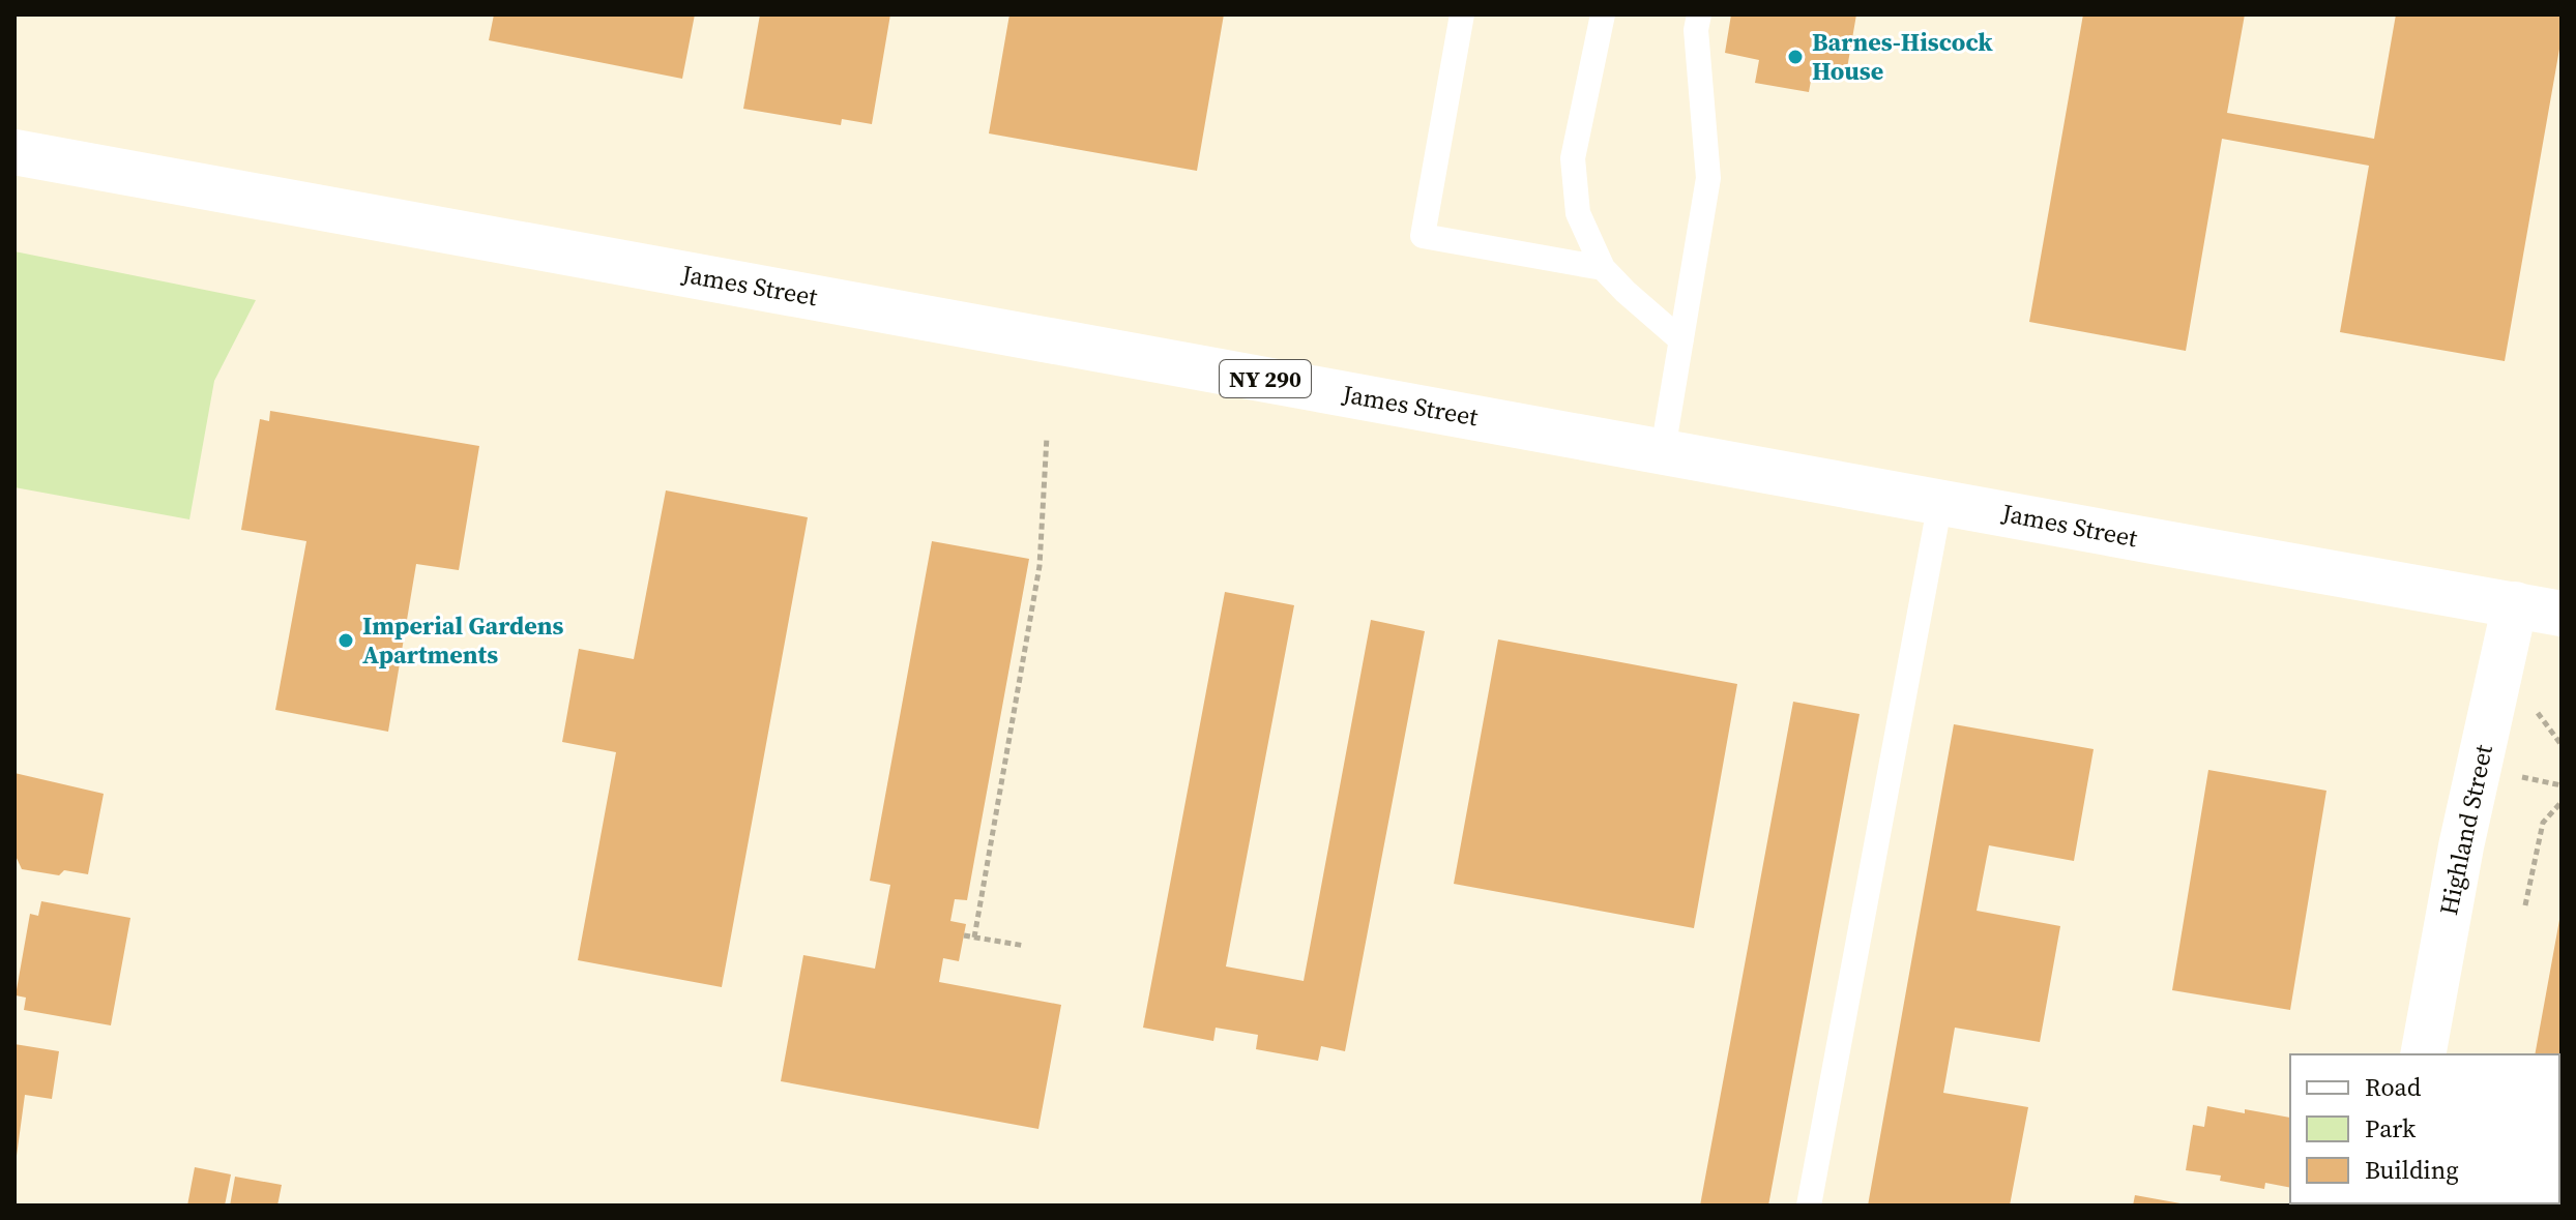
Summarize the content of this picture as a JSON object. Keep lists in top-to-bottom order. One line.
{"streets":{"main road":["James Street","NY 290","Highland Street"]},"crossings":[["James Street","Highland Street"]],"places":["Barnes-Hiscock House","Imperial Gardens Apartments"],"legend":["Road","Park","Building"]}
